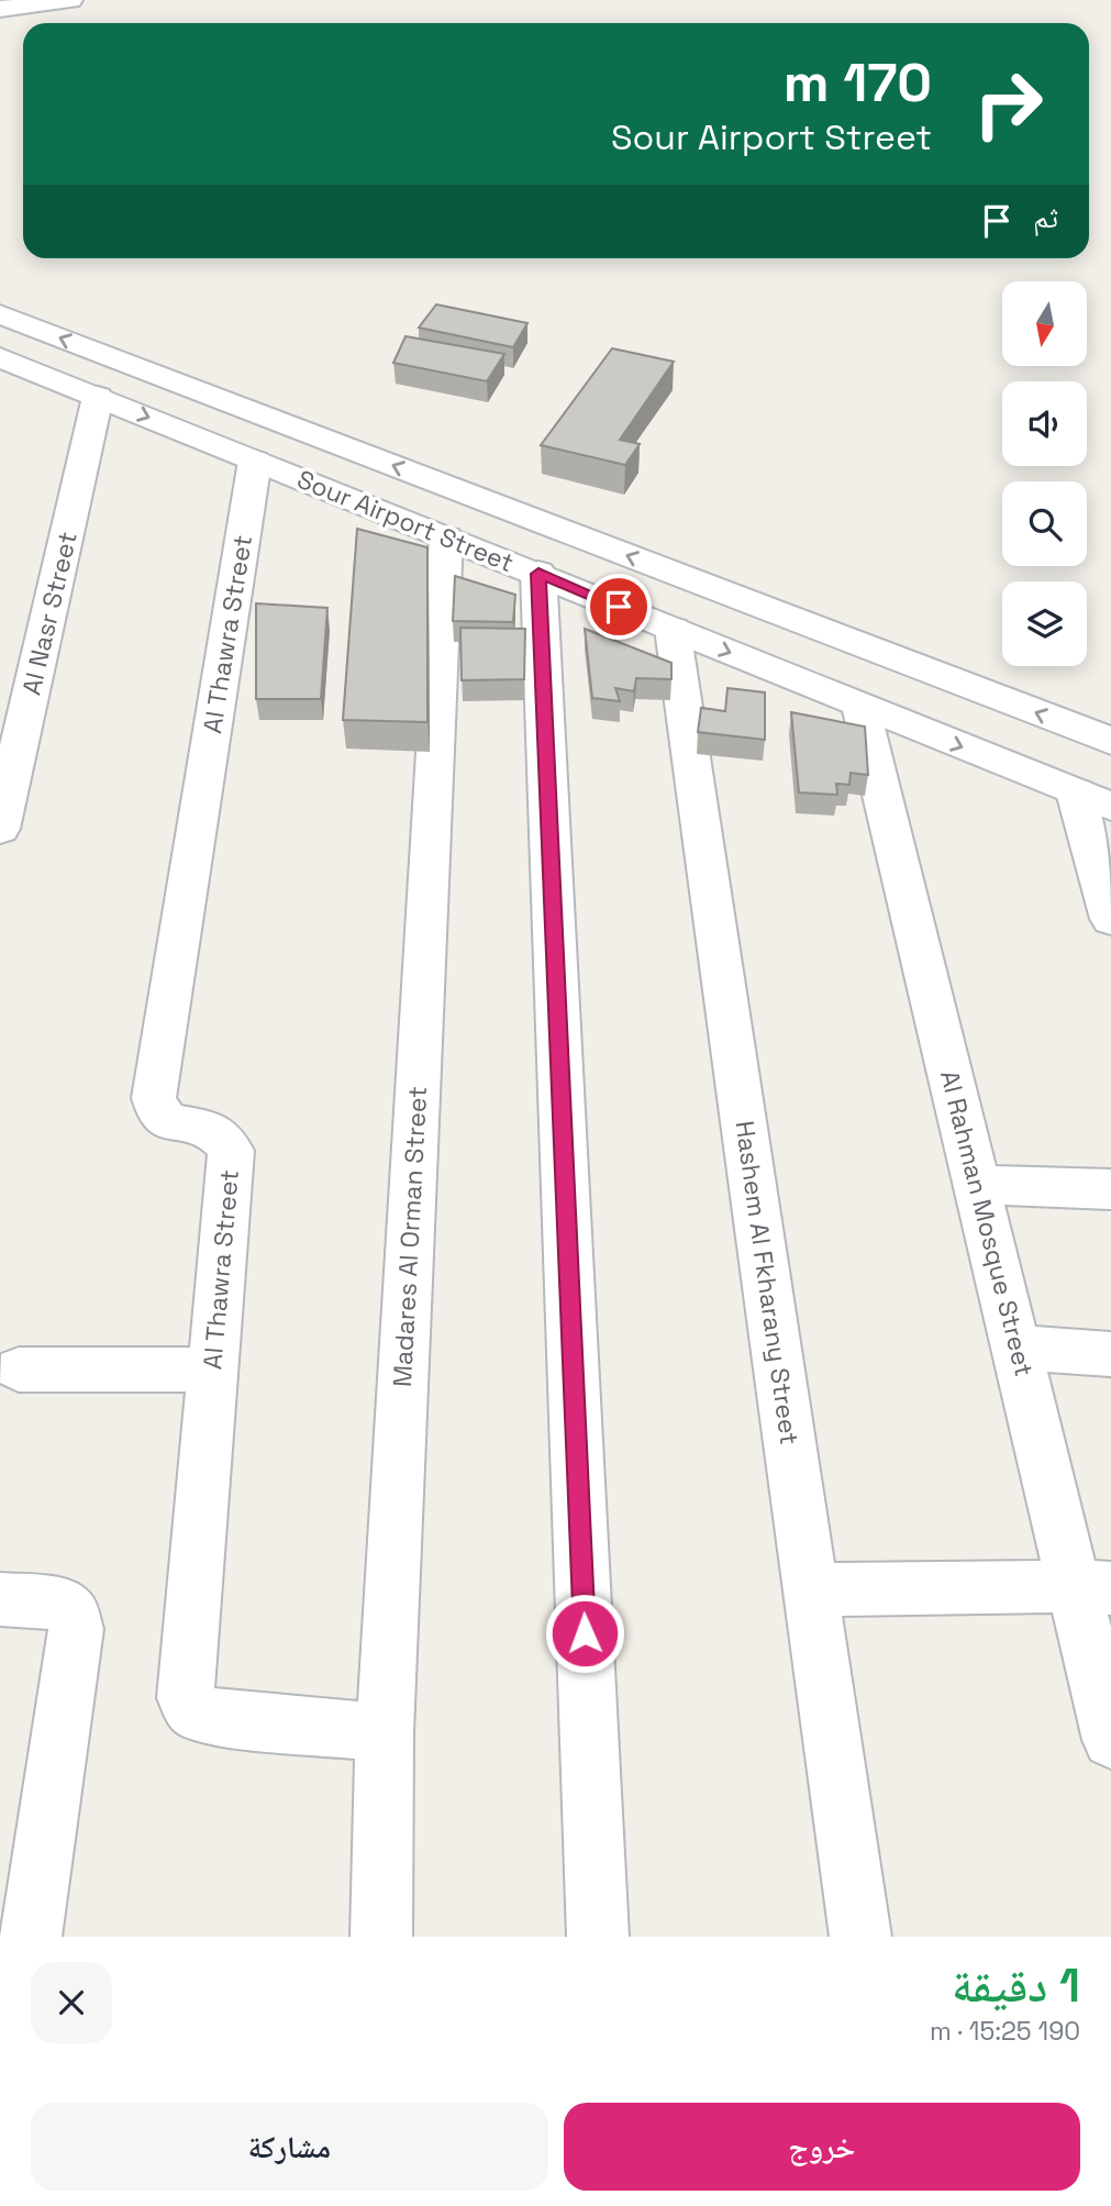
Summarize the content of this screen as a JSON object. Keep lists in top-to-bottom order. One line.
{"streets":{"street":["Sour Airport Street","Al Nasr Street","Al Thawra Street","Al Rahman Mosque Street","Madares Al Orman Street","Hashem Al Fkharany Street"]},"crossings":[["Sour Airport Street","Al Nasr Street"],["Sour Airport Street","Al Thawra Street"],["Sour Airport Street","Al Rahman Mosque Street"],["Sour Airport Street","Madares Al Orman Street"],["Sour Airport Street","Hashem Al Fkharany Street"],["Al Thawra Street","Madares Al Orman Street"]],"north":"bottom","page":{"turn":["170 m","Sour Airport Street"],"then":"ثم","heading":["1 دقيقة","190 m · 15:25"],"buttons":["خروج","مشاركة"]}}
